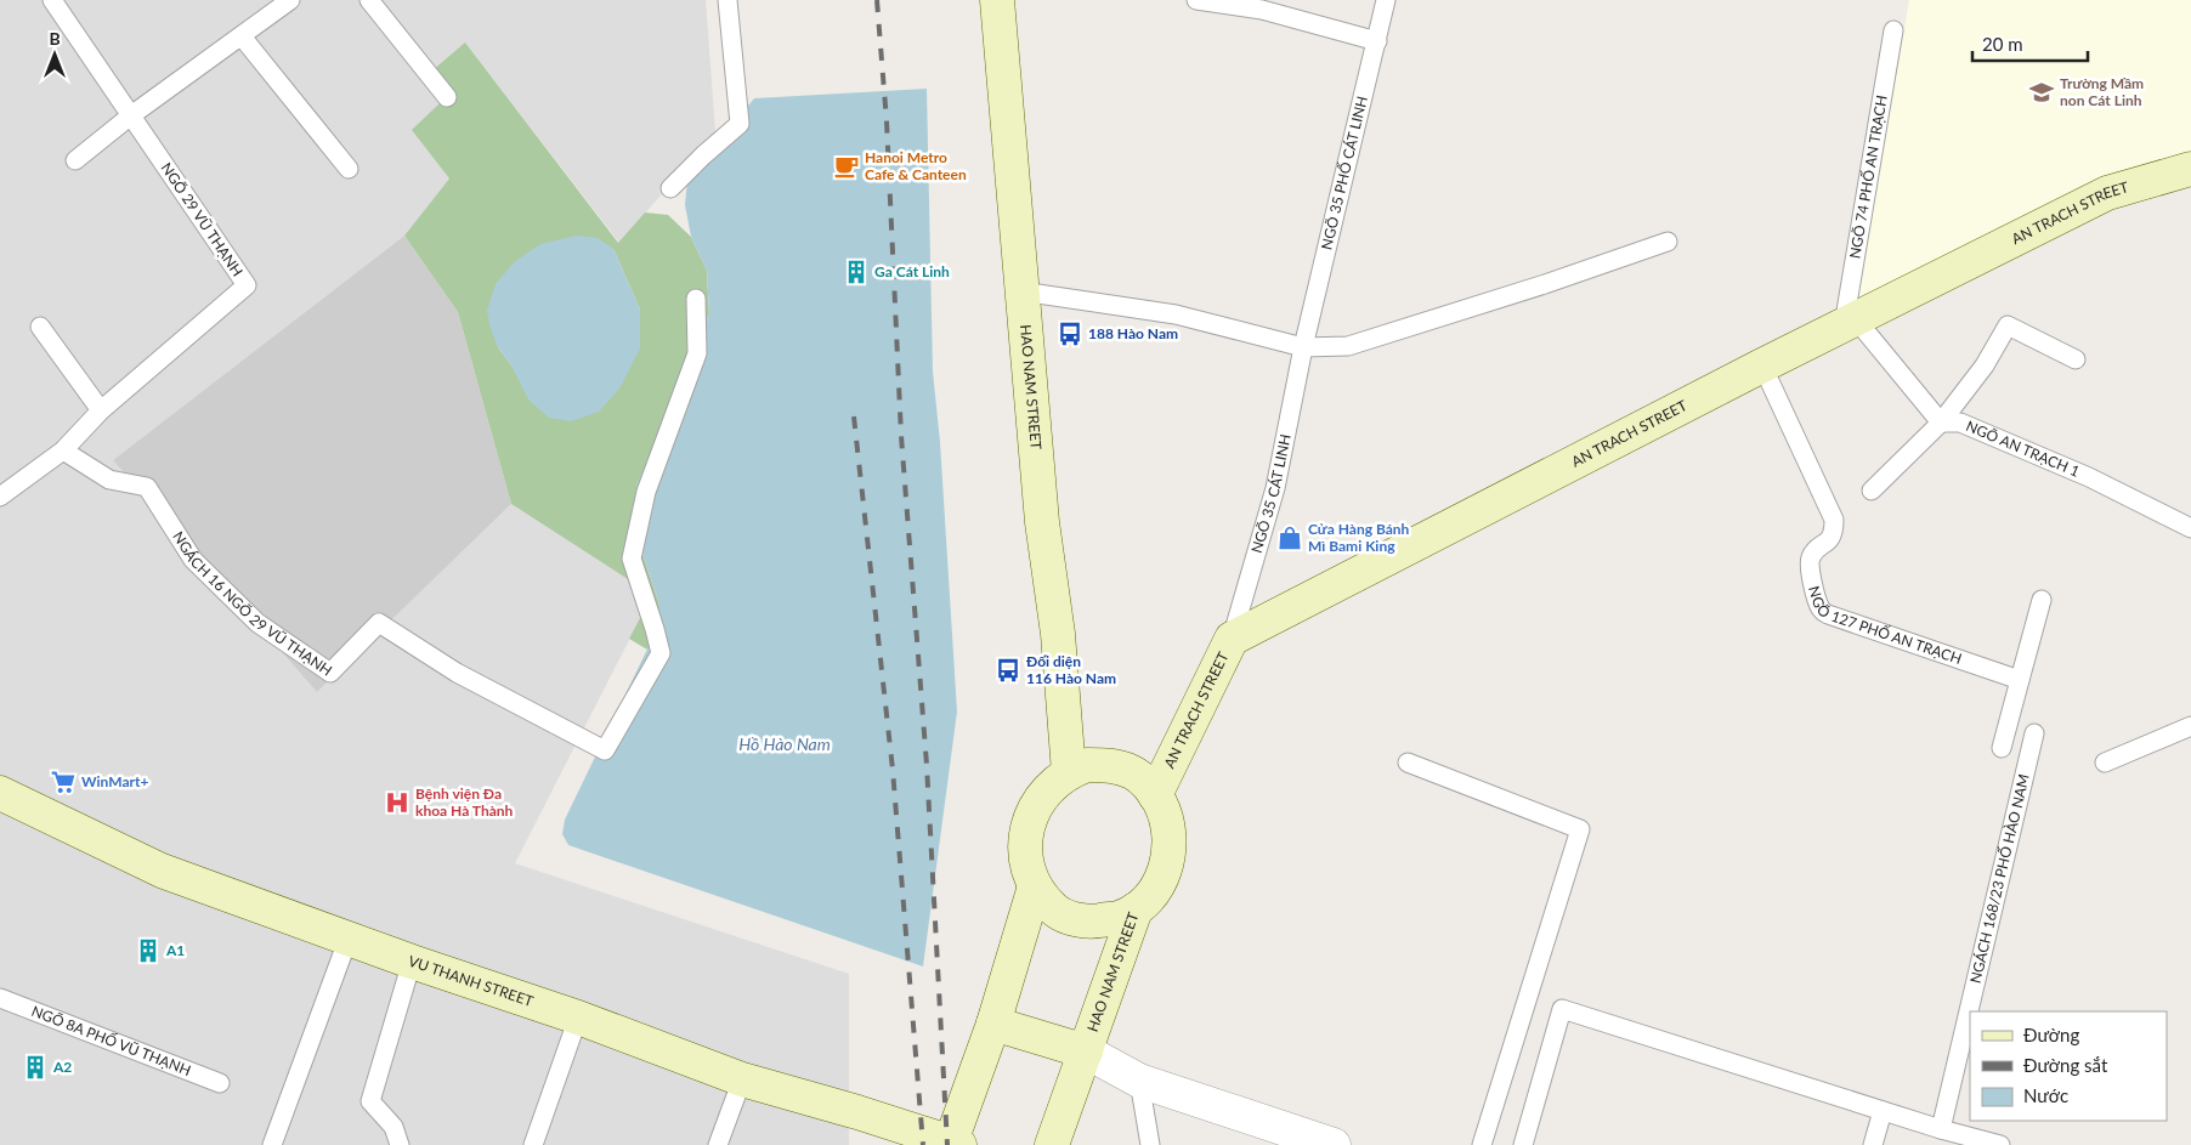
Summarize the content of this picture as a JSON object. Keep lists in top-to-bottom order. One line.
{"streets":{"street":["AN TRACH STREET","HAO NAM STREET","VU THANH STREET"],"lane":["NGÕ 35 PHỐ CÁT LINH","NGÕ 74 PHỐ AN TRẠCH","NGÕ 29 VŨ THẠNH","NGÕ AN TRẠCH 1","NGÕ 35 CÁT LINH","NGÁCH 16 NGÕ 29 VŨ THẠNH","NGÕ 127 PHỐ AN TRẠCH","NGÁCH 168/23 PHỐ HÀO NAM","NGÕ 8A PHỐ VŨ THẠNH"]},"crossings":[["NGÕ 35 PHỐ CÁT LINH","NGÕ 35 CÁT LINH"],["NGÕ 74 PHỐ AN TRẠCH","AN TRACH STREET"],["AN TRACH STREET","HAO NAM STREET"],["AN TRACH STREET","NGÕ 35 CÁT LINH"],["AN TRACH STREET","NGÕ 127 PHỐ AN TRẠCH"]],"water":["Hồ Hào Nam"],"places":{"school or university":["Trường Mầm non Cát Linh"],"cafe":["Hanoi Metro Cafe & Canteen"],"building":["Ga Cát Linh","A1","A2"],"bus stop":["188 Hào Nam","Đối diện 116 Hào Nam"],"shop":["Cửa Hàng Bánh Mì Bami King"],"supermarket":["WinMart+"],"hospital":["Bệnh viện Đa khoa Hà Thành"]},"legend":["Đường","Đường sắt","Nước"],"scale_bar":"20 m","north":"top"}
